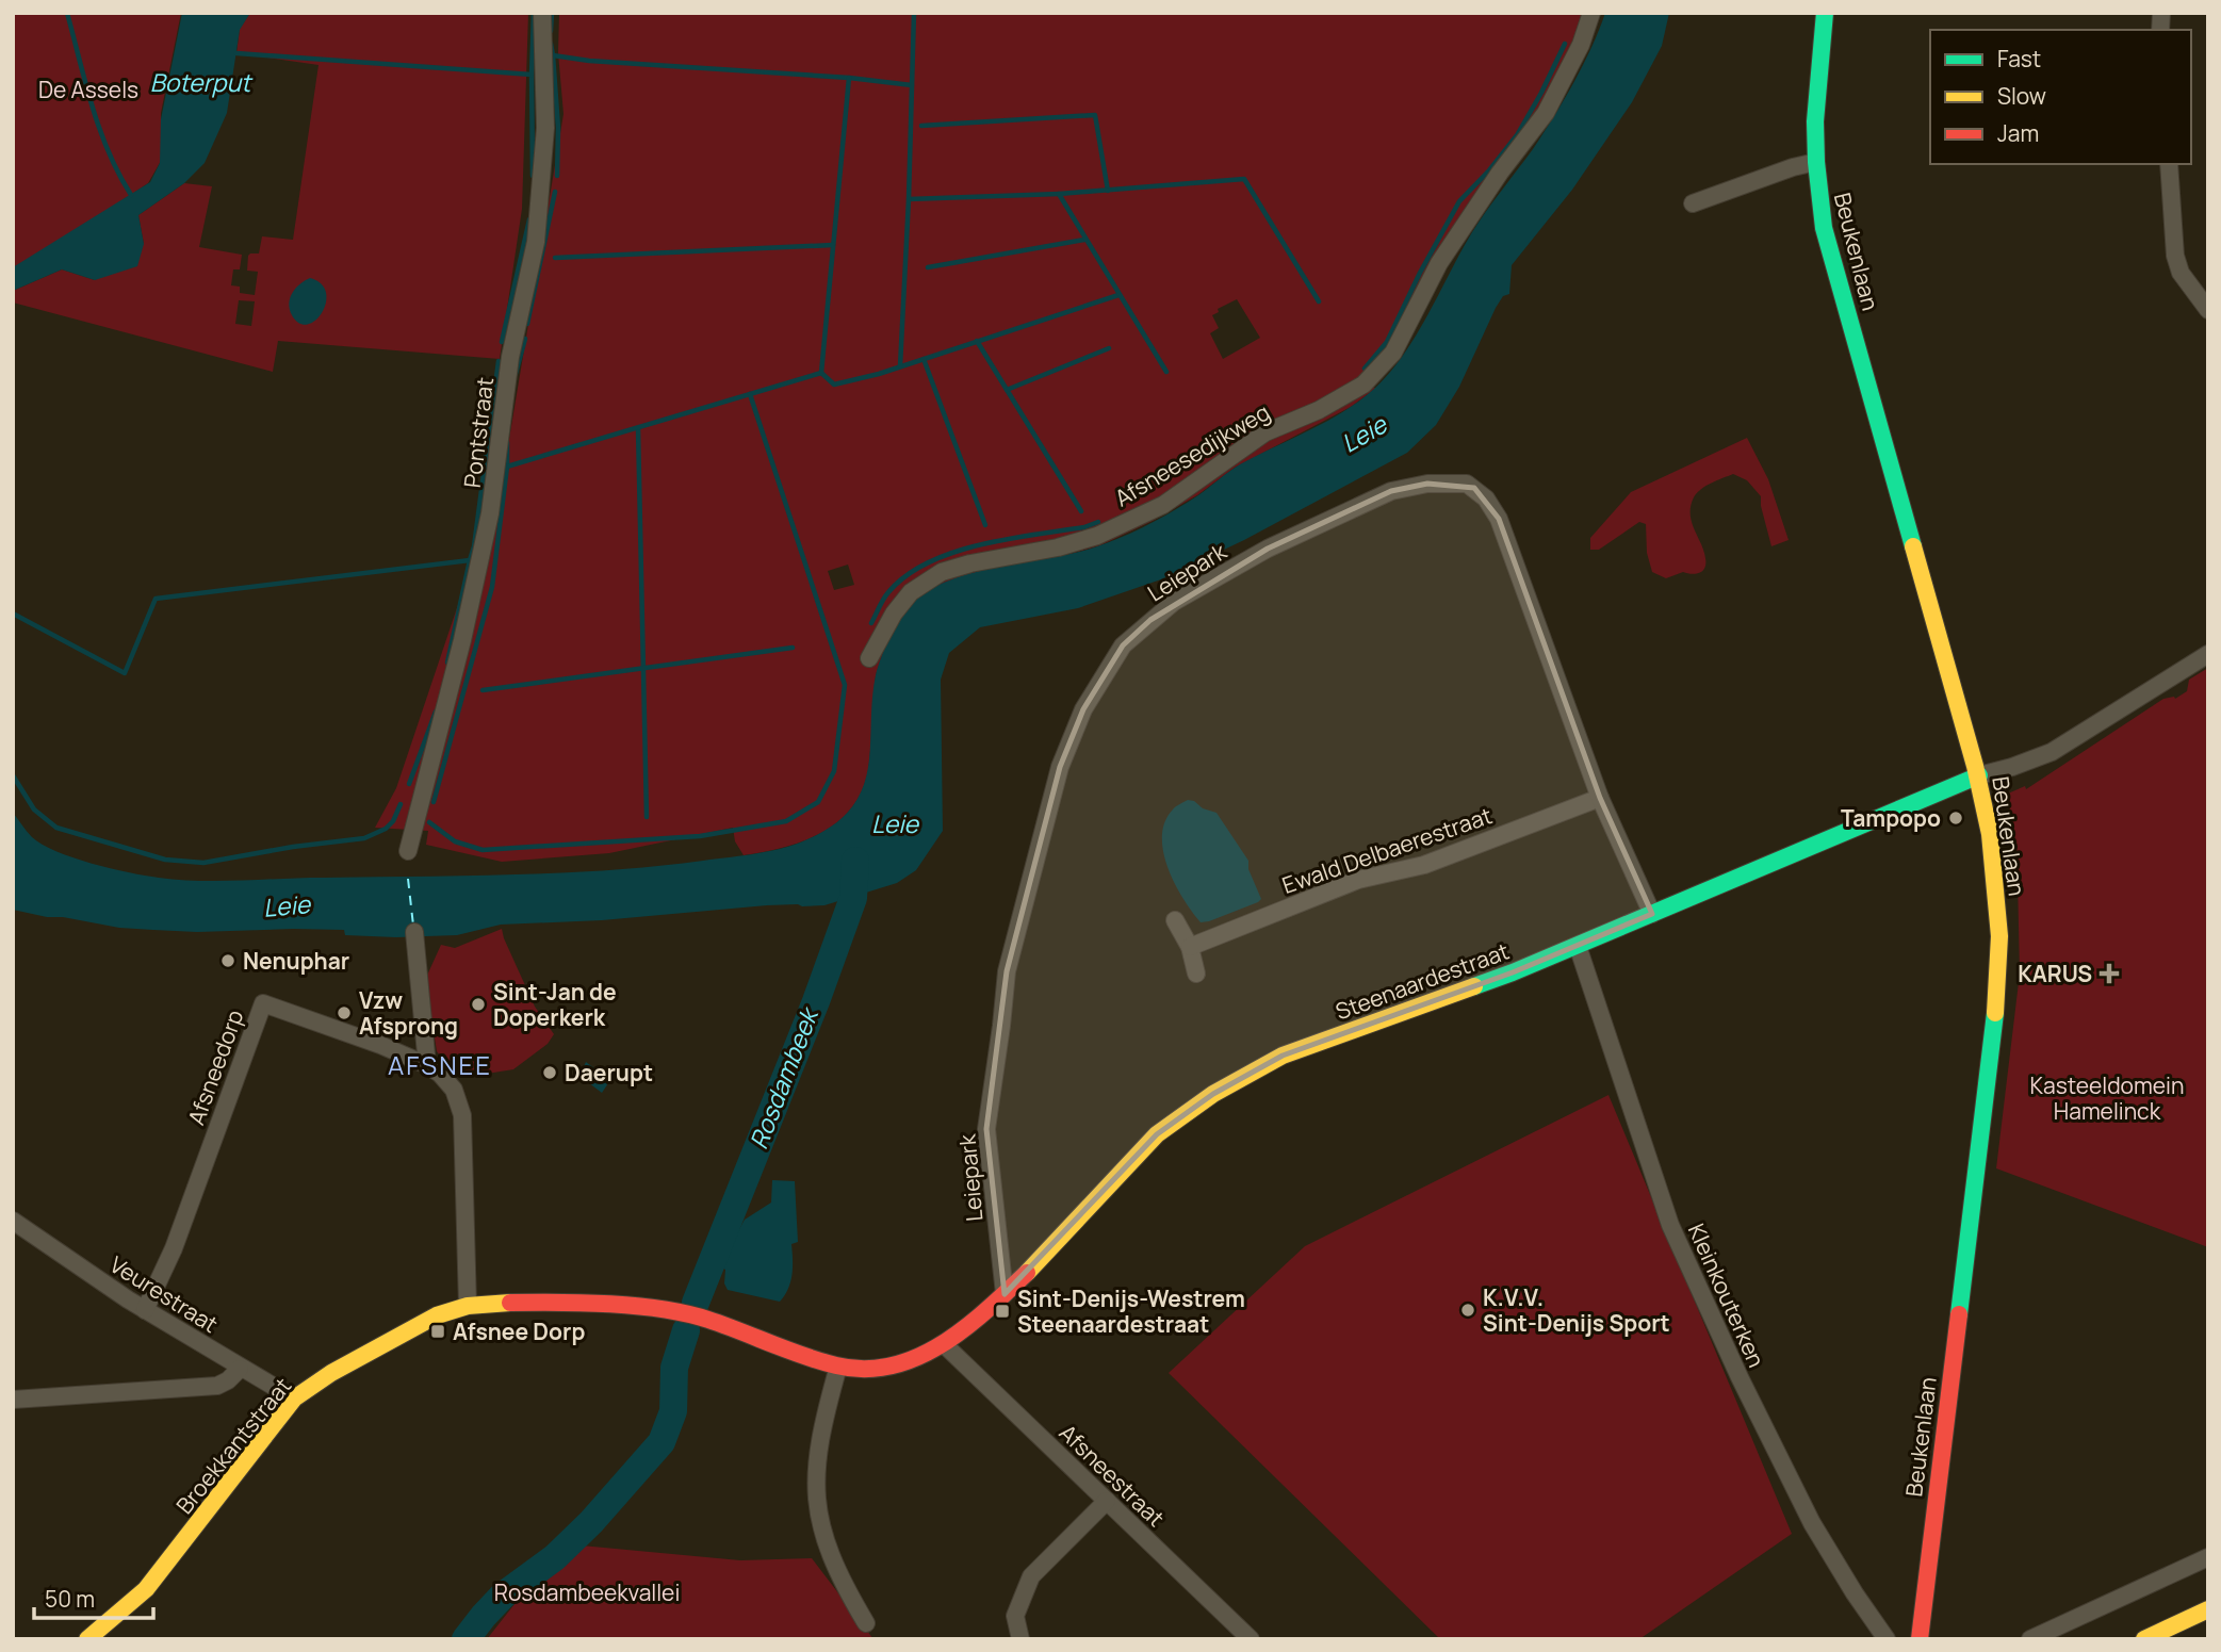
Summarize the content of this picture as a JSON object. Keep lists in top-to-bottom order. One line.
{"streets":{"main road":["Beukenlaan","Steenaardestraat","Broekkantstraat"],"street":["Pontstraat","Afsneesedijkweg","Leiepark","Ewald Delbaerestraat","Afsneedorp","Veurestraat","Kleinkouterken","Afsneestraat"]},"crossings":[["Beukenlaan","Steenaardestraat"],["Leiepark","Ewald Delbaerestraat"],["Leiepark","Steenaardestraat"],["Steenaardestraat","Kleinkouterken"],["Steenaardestraat","Broekkantstraat"],["Steenaardestraat","Afsneestraat"],["Afsneedorp","Veurestraat"],["Afsneedorp","Broekkantstraat"],["Veurestraat","Broekkantstraat"]],"districts":["AFSNEE"],"water":["Boterput","Leie","Rosdambeek"],"parks":["De Assels","Kasteeldomein Hamelinck","Rosdambeekvallei"],"places":{"other":["Tampopo","Nenuphar","Sint-Jan de Doperkerk","Vzw Afsprong","Daerupt","K.V.V. Sint-Denijs Sport"],"health":["KARUS"],"transit":["Sint-Denijs-Westrem Steenaardestraat","Afsnee Dorp"]},"legend":["Fast","Slow","Jam"],"scale_bar":"50 m"}
